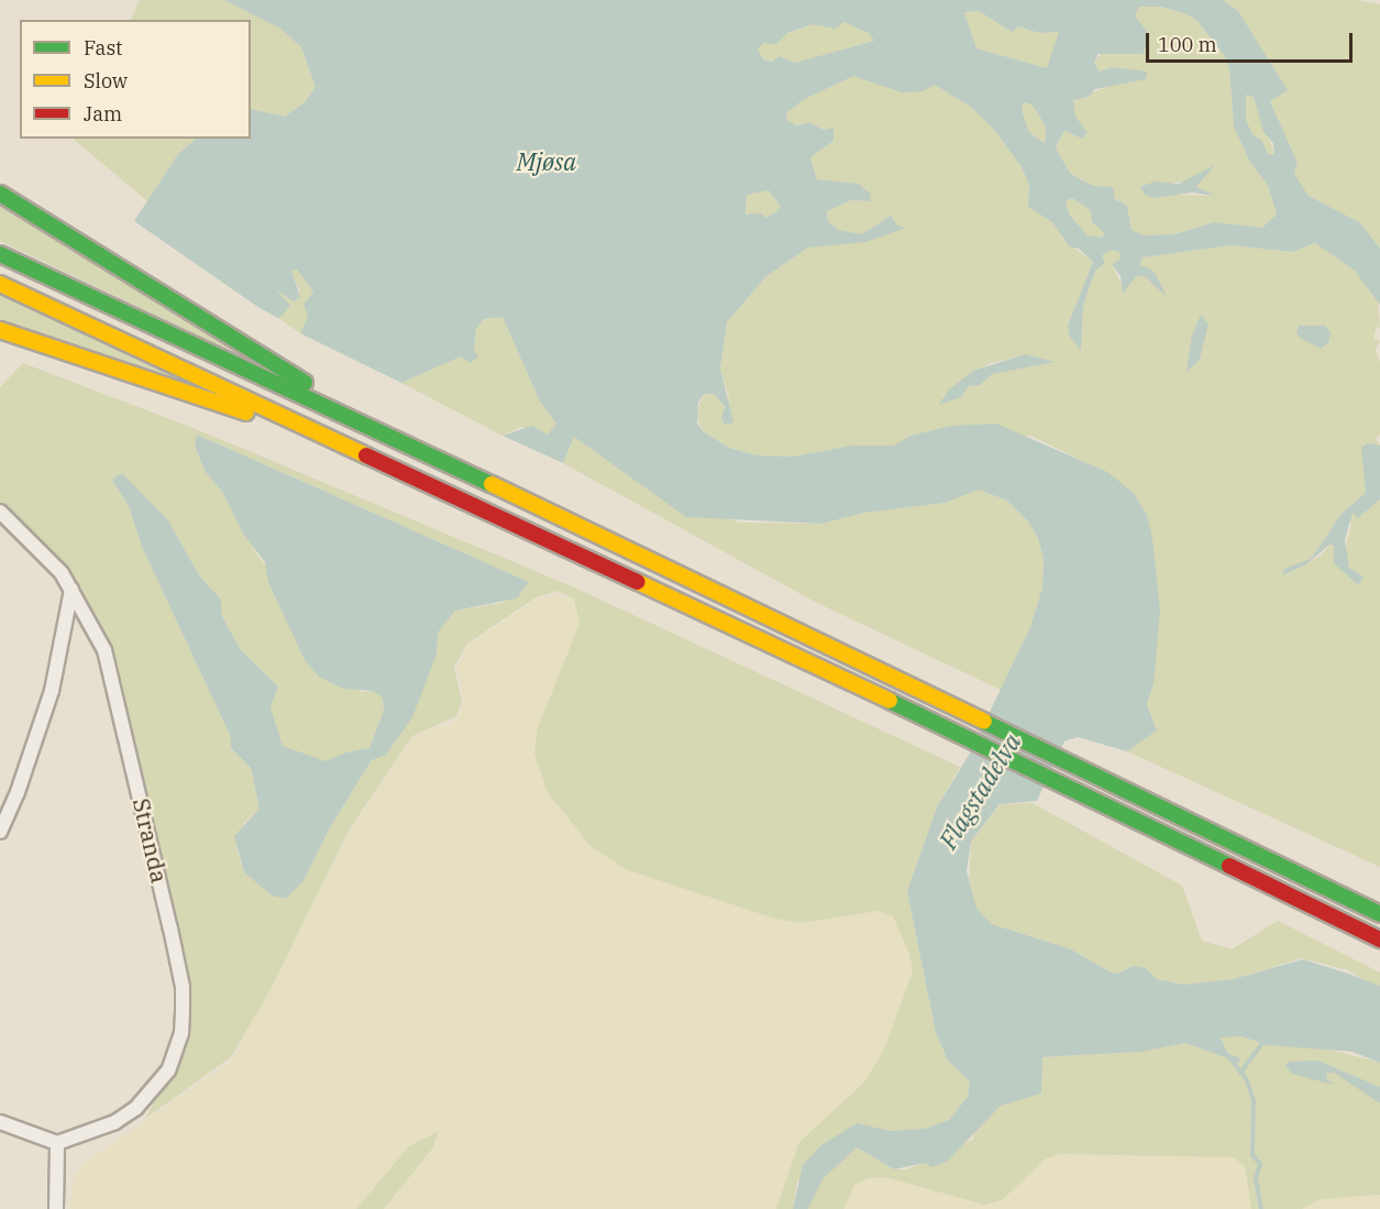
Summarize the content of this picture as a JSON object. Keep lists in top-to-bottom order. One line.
{"streets":{"street":["Stranda"]},"water":["Mjøsa","Flagstadelva"],"legend":["Fast","Slow","Jam"],"scale_bar":"100 m"}
